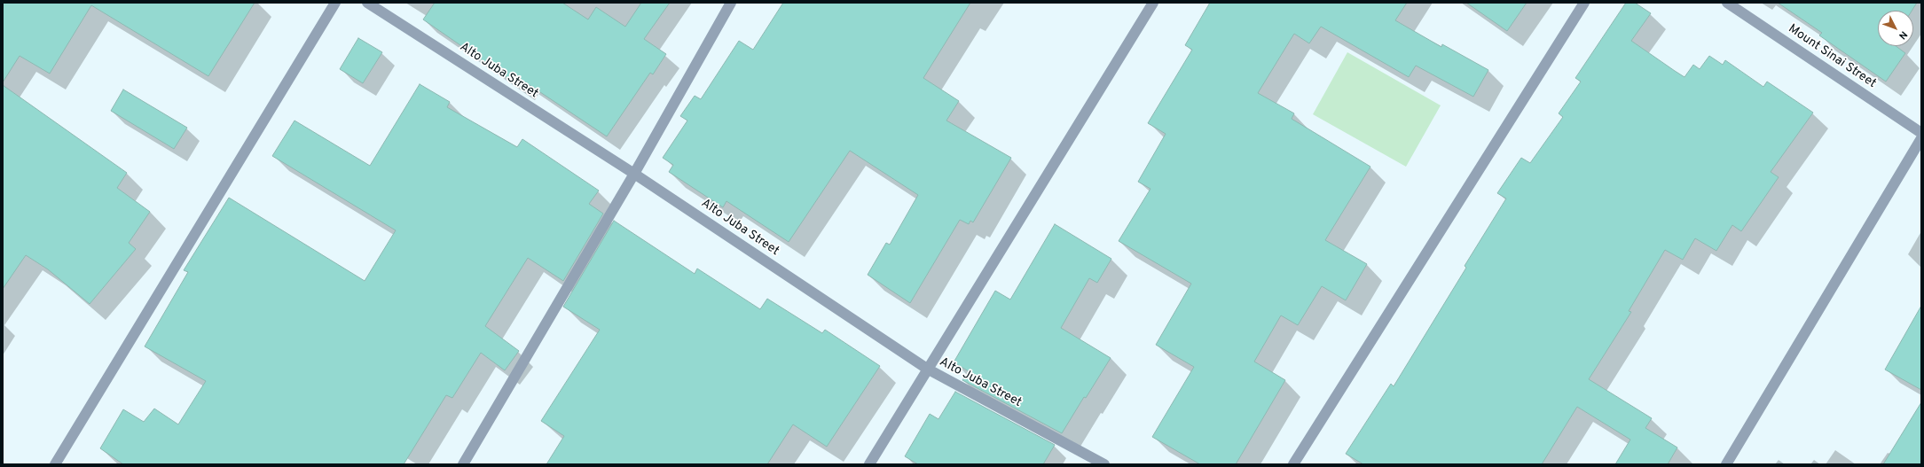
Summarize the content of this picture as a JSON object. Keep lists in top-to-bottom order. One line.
{"streets":{"street":["Mount Sinai Street","Alto Juba Street"]},"north":"bottom right"}
